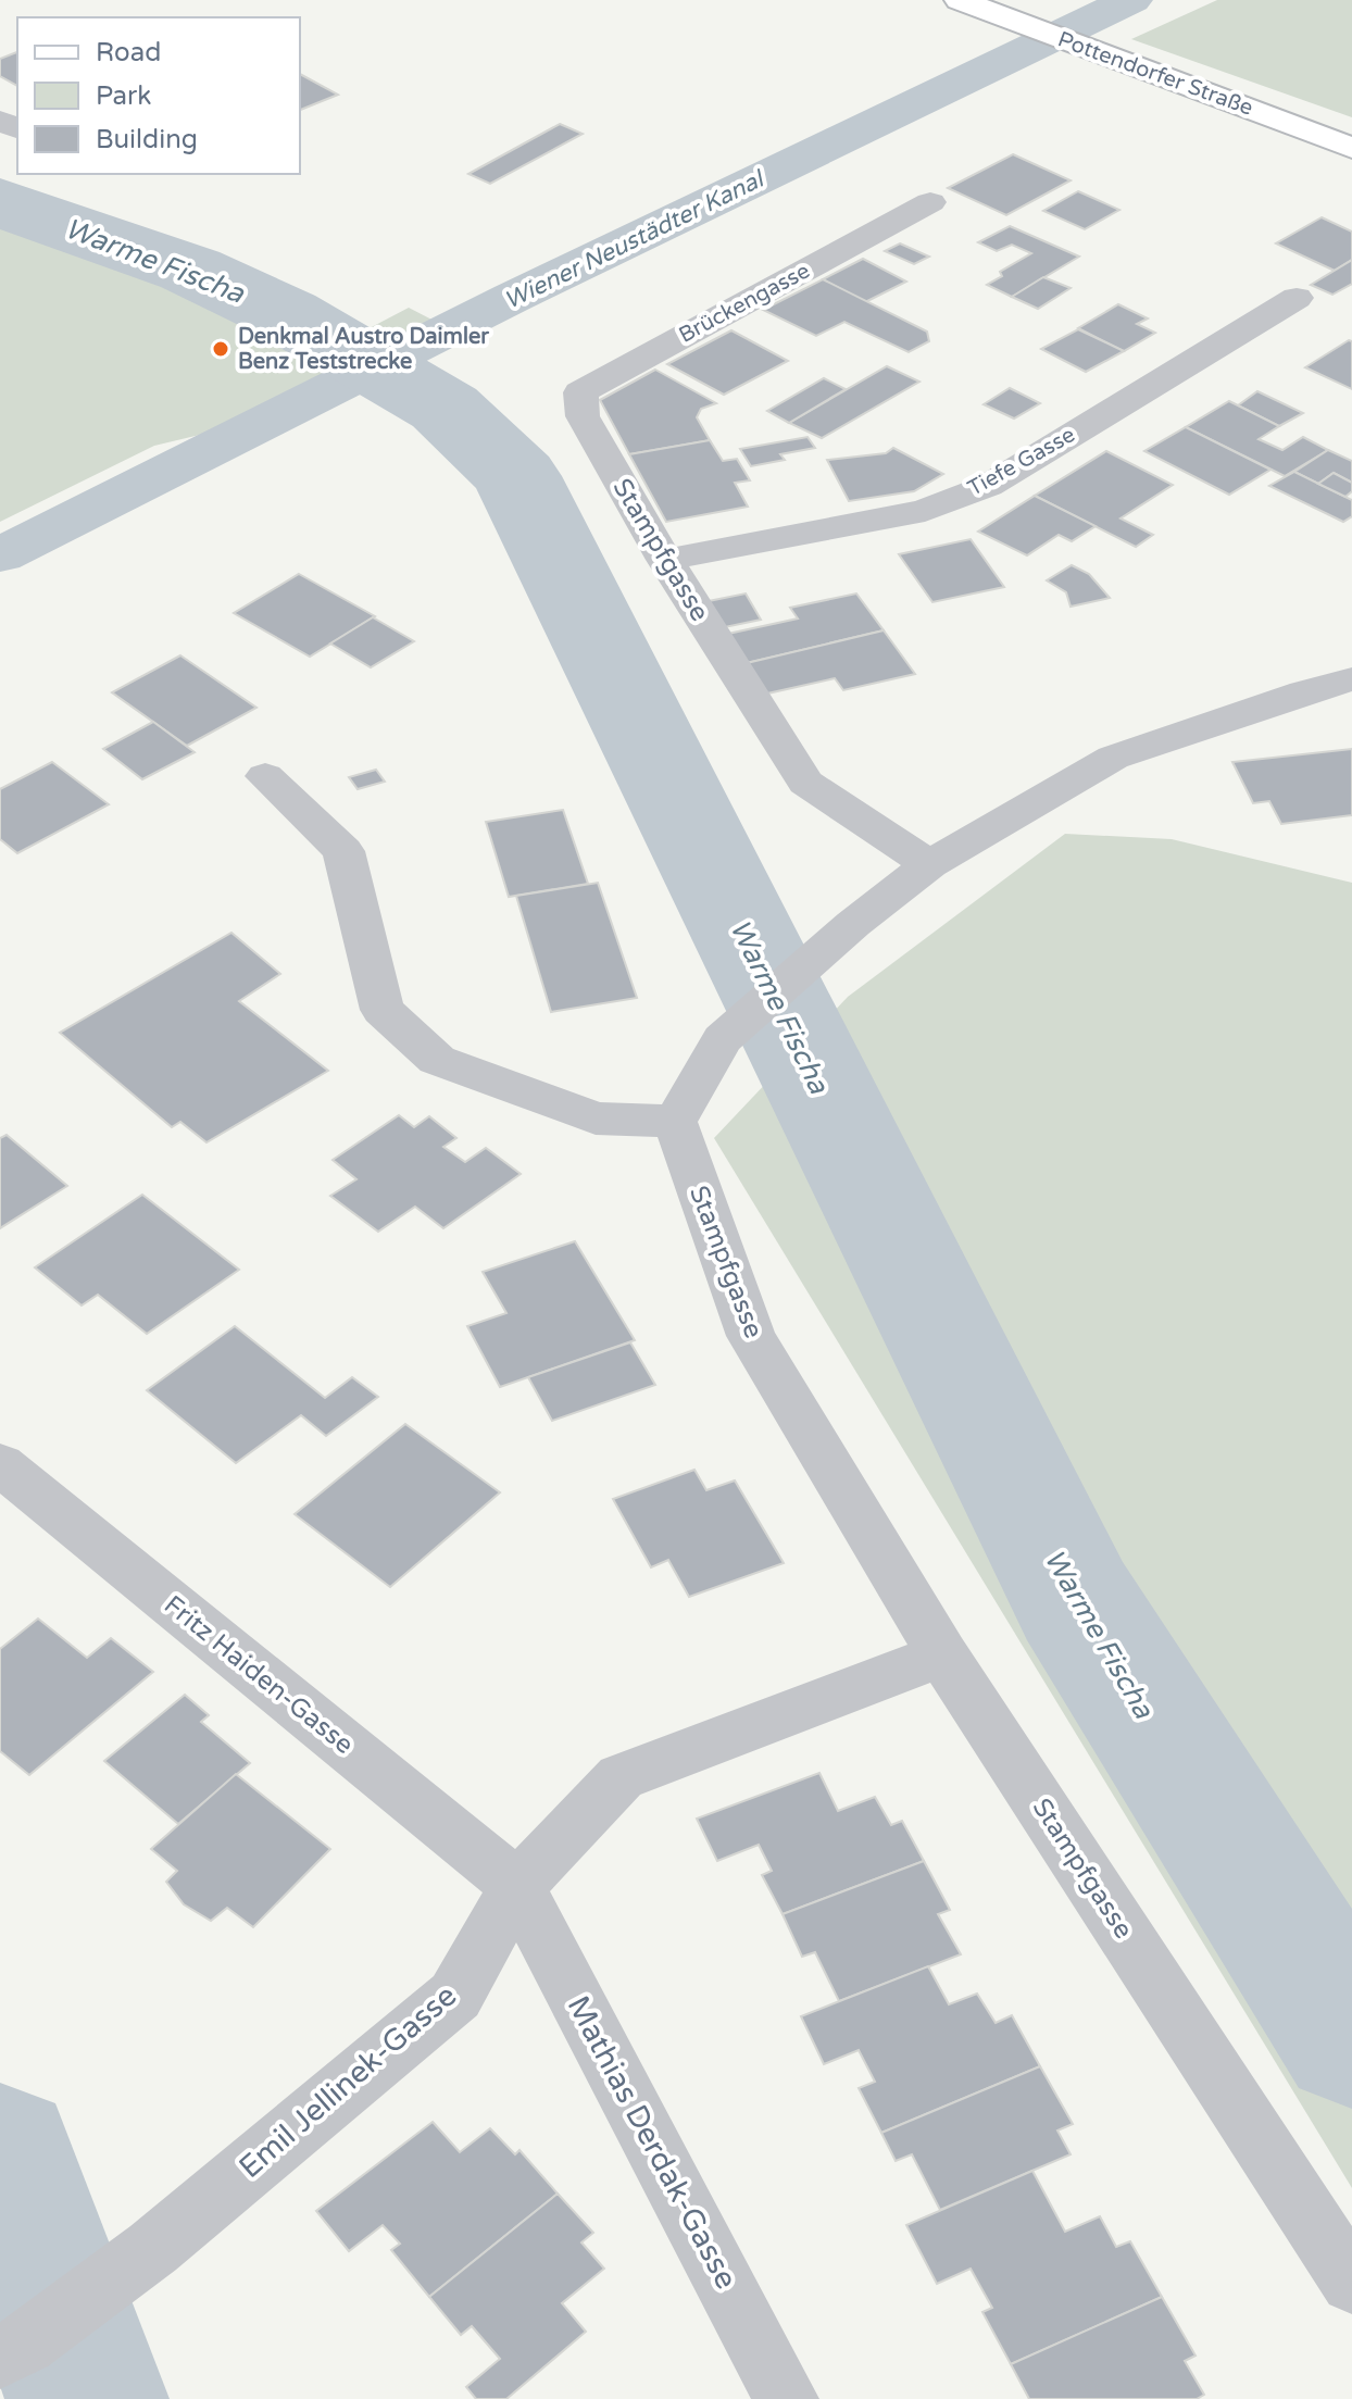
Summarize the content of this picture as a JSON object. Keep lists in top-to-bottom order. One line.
{"streets":{"main road":["Pottendorfer Straße"],"street":["Brückengasse","Tiefe Gasse","Stampfgasse","Fritz Haiden-Gasse","Emil Jellinek-Gasse","Mathias Derdak-Gasse"]},"crossings":[["Brückengasse","Stampfgasse"],["Tiefe Gasse","Stampfgasse"],["Stampfgasse","Emil Jellinek-Gasse"],["Fritz Haiden-Gasse","Emil Jellinek-Gasse"],["Fritz Haiden-Gasse","Mathias Derdak-Gasse"],["Emil Jellinek-Gasse","Mathias Derdak-Gasse"]],"water":["Wiener Neustädter Kanal","Warme Fischa"],"places":["Denkmal Austro Daimler Benz Teststrecke"],"legend":["Road","Park","Building"]}
